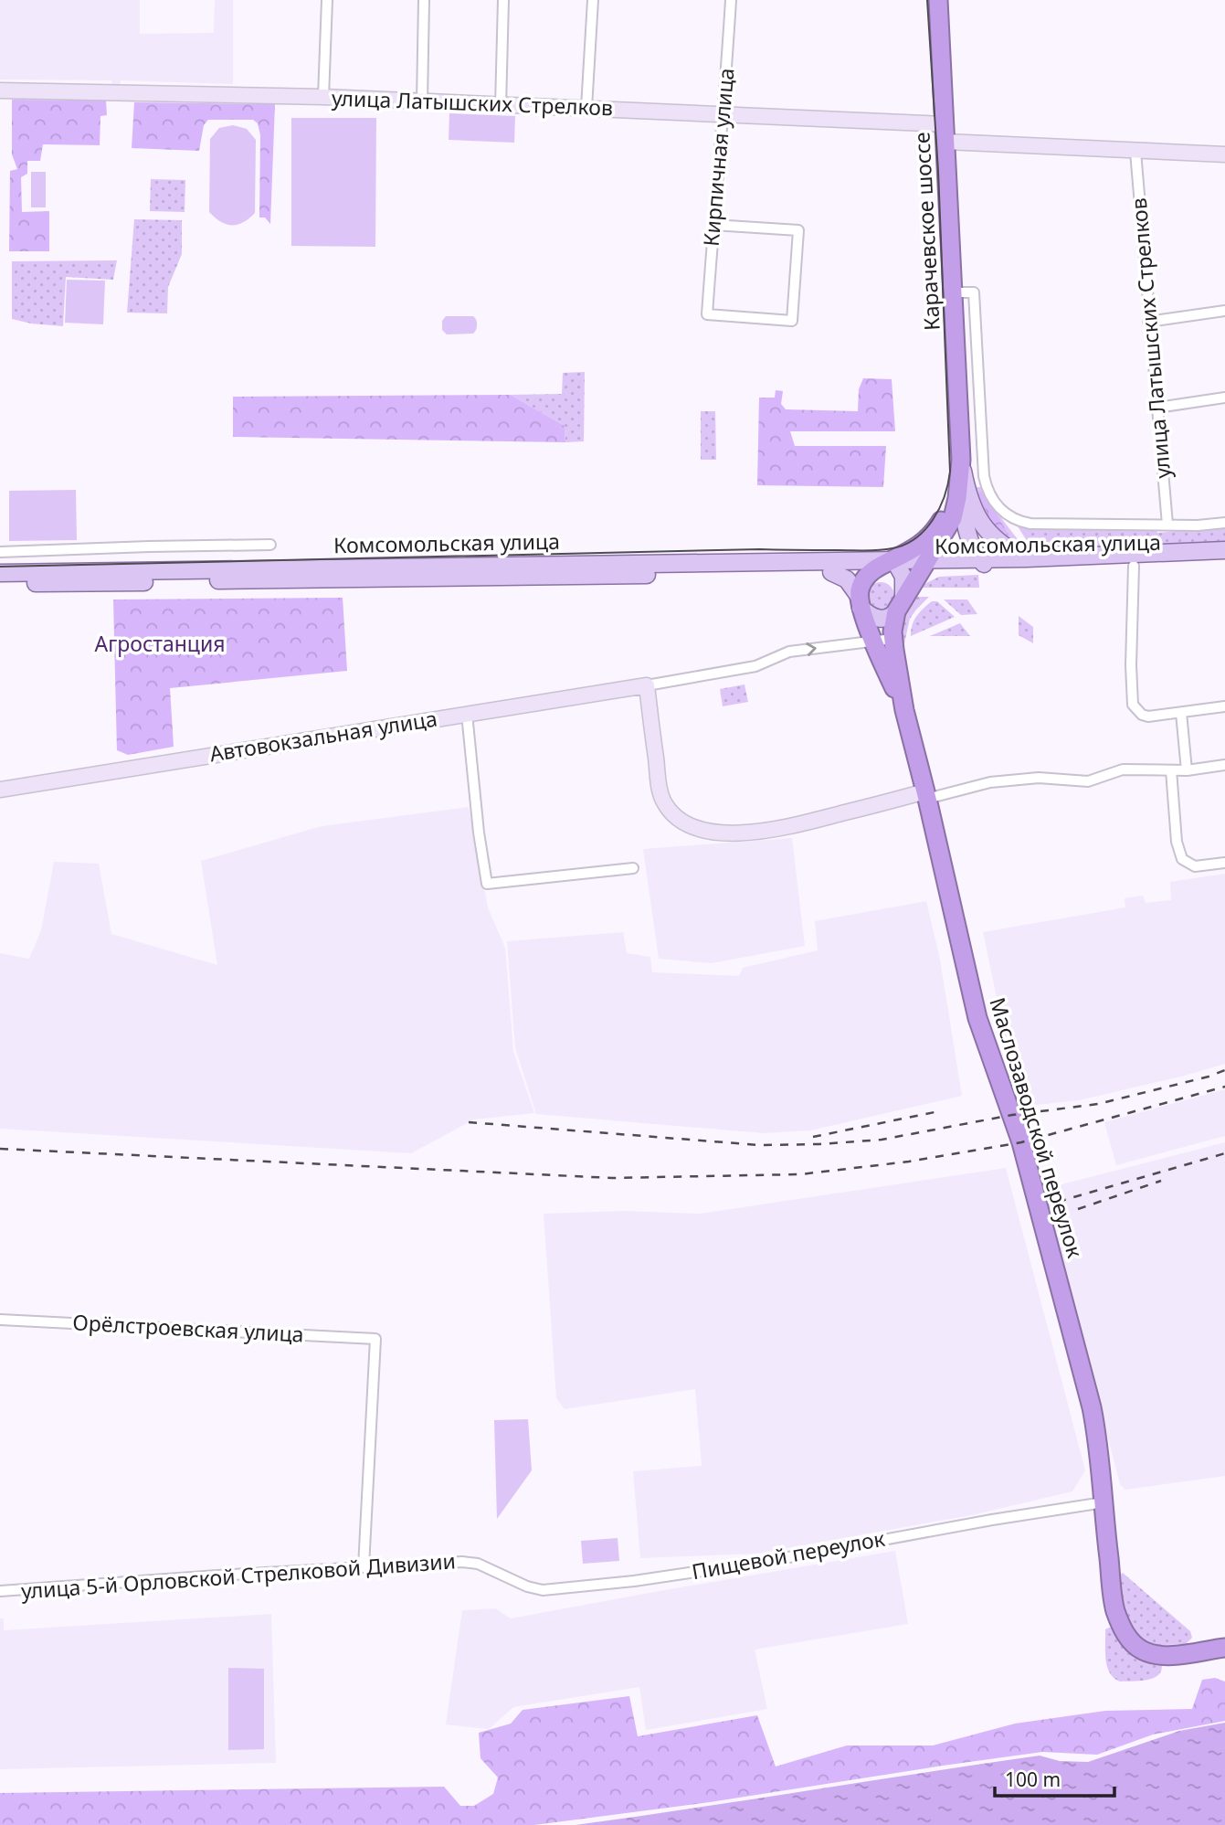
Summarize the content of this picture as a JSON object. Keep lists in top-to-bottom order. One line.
{"streets":{"highway":["Карачевское шоссе","Комсомольская улица","Маслозаводской переулок"],"street":["улица Латышских Стрелков","Кирпичная улица","Автовокзальная улица","Орёлстроевская улица","Пищевой переулок","улица 5-й Орловской Стрелковой Дивизии"]},"crossings":[["улица Латышских Стрелков","Кирпичная улица"],["улица Латышских Стрелков","Карачевское шоссе"],["Комсомольская улица","Маслозаводской переулок"],["Автовокзальная улица","Маслозаводской переулок"],["Маслозаводской переулок","Пищевой переулок"],["Орёлстроевская улица","улица 5-й Орловской Стрелковой Дивизии"],["Пищевой переулок","улица 5-й Орловской Стрелковой Дивизии"]],"parks":["Агростанция"],"scale_bar":"100 m"}
